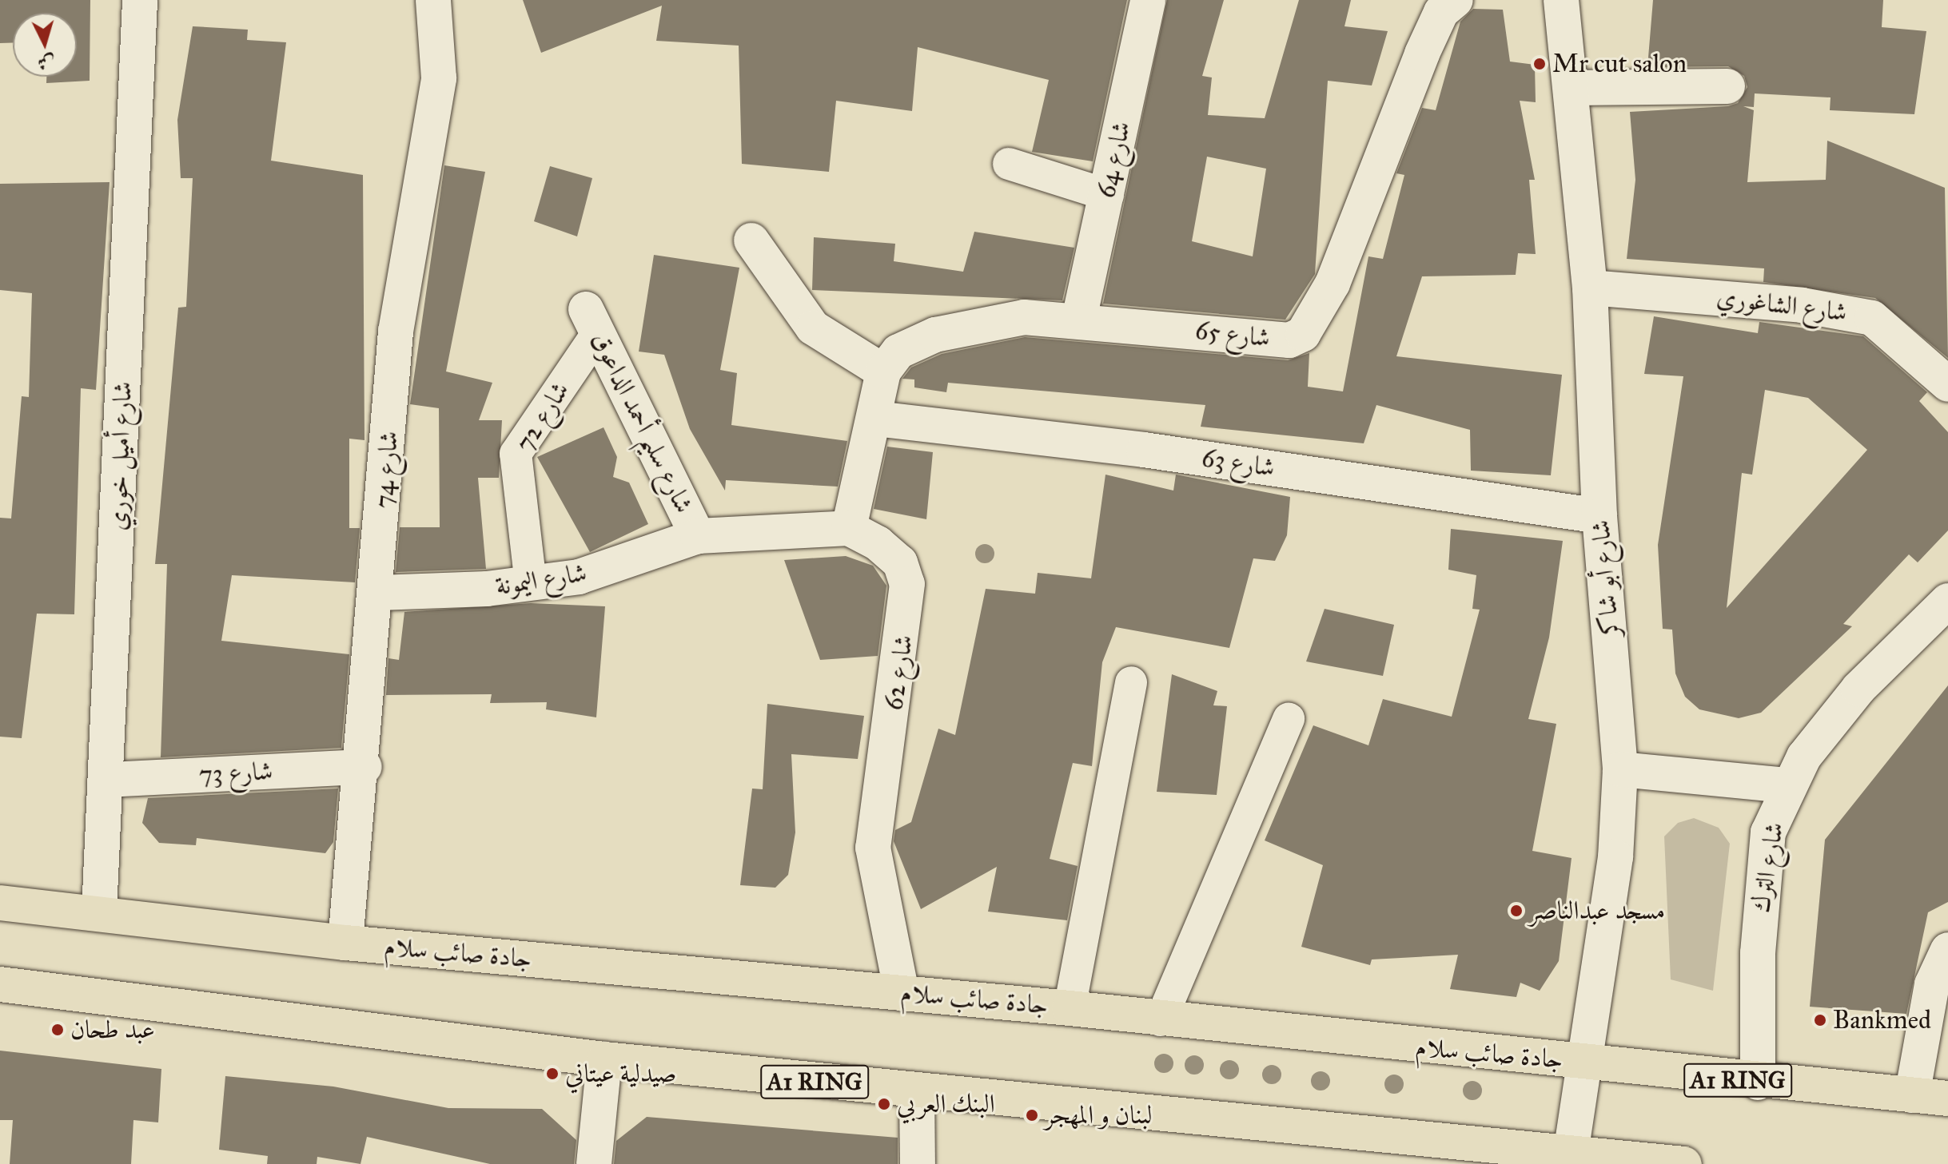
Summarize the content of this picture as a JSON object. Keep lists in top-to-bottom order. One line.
{"streets":{"highway":["جادة صائب سلام","A1 RING"],"street":["شارع 64","شارع الشاغوري","شارع 65","شارع 72","شارع سليم أحمد الداعوق","شارع أميل خوري","شارع 63","شارع 74","شارع أبو شاكر","شارع اليمونة","شارع 62","شارع 73","شارع الترك"]},"crossings":[["شارع 64","شارع 65"],["شارع الشاغوري","شارع أبو شاكر"],["شارع 72","شارع سليم أحمد الداعوق"],["شارع 72","شارع اليمونة"],["شارع سليم أحمد الداعوق","شارع اليمونة"],["شارع أميل خوري","شارع 73"],["شارع أميل خوري","جادة صائب سلام"],["شارع 63","شارع أبو شاكر"],["شارع 74","شارع اليمونة"],["شارع 74","شارع 73"],["شارع 74","جادة صائب سلام"],["شارع أبو شاكر","جادة صائب سلام"],["شارع أبو شاكر","A1 RING"],["شارع 62","جادة صائب سلام"],["شارع الترك","جادة صائب سلام"]],"places":["Mr cut salon","مسجد عبدالناصر","Bankmed","عبد طحان","صيدلية عيتاني","البنك العربي","لبنان و المهجر"],"north":"bottom"}
